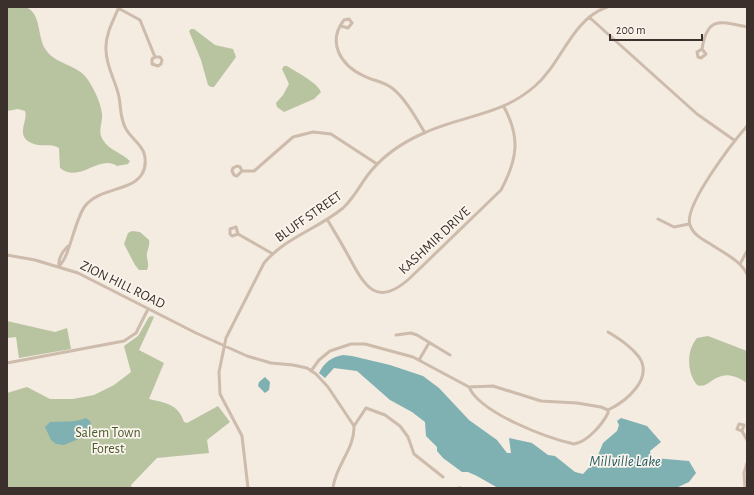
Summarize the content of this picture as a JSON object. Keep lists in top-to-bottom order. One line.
{"streets":{"street":["BLUFF STREET","KASHMIR DRIVE","ZION HILL ROAD"]},"crossings":[["BLUFF STREET","KASHMIR DRIVE"],["BLUFF STREET","ZION HILL ROAD"]],"water":["Millville Lake"],"parks":["Salem Town Forest"],"scale_bar":"200 m"}
